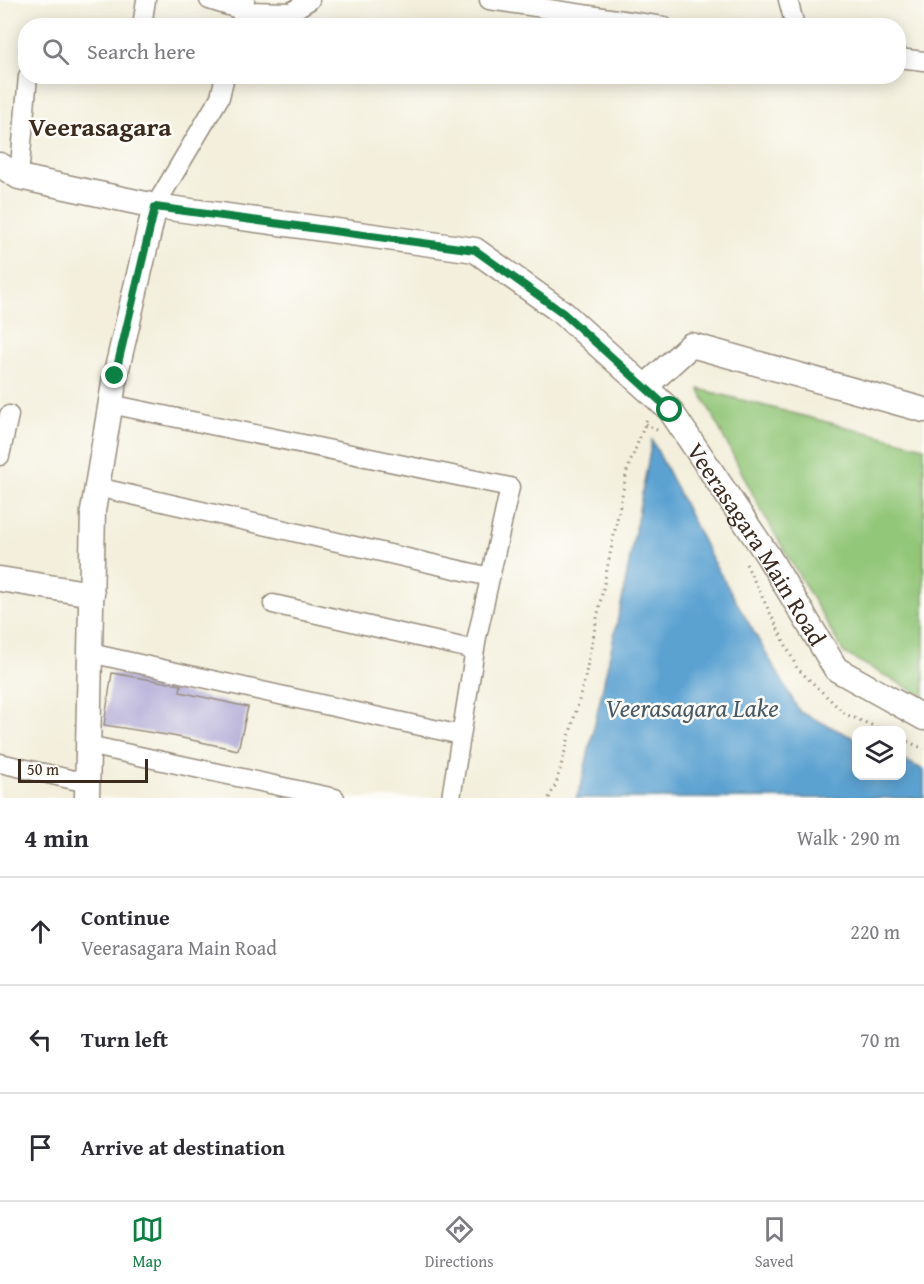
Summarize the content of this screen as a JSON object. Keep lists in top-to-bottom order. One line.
{"streets":{"street":["Veerasagara Main Road"]},"districts":["Veerasagara"],"water":["Veerasagara Lake"],"scale_bar":"50 m","page":{"search":"Search here","scale":"50 m","heading":["4 min","Walk · 290 m"],"list":[["Continue","Veerasagara Main Road","220 m"],["Turn left","70 m"],"Arrive at destination"],"nav":["Map","Directions","Saved"]}}
